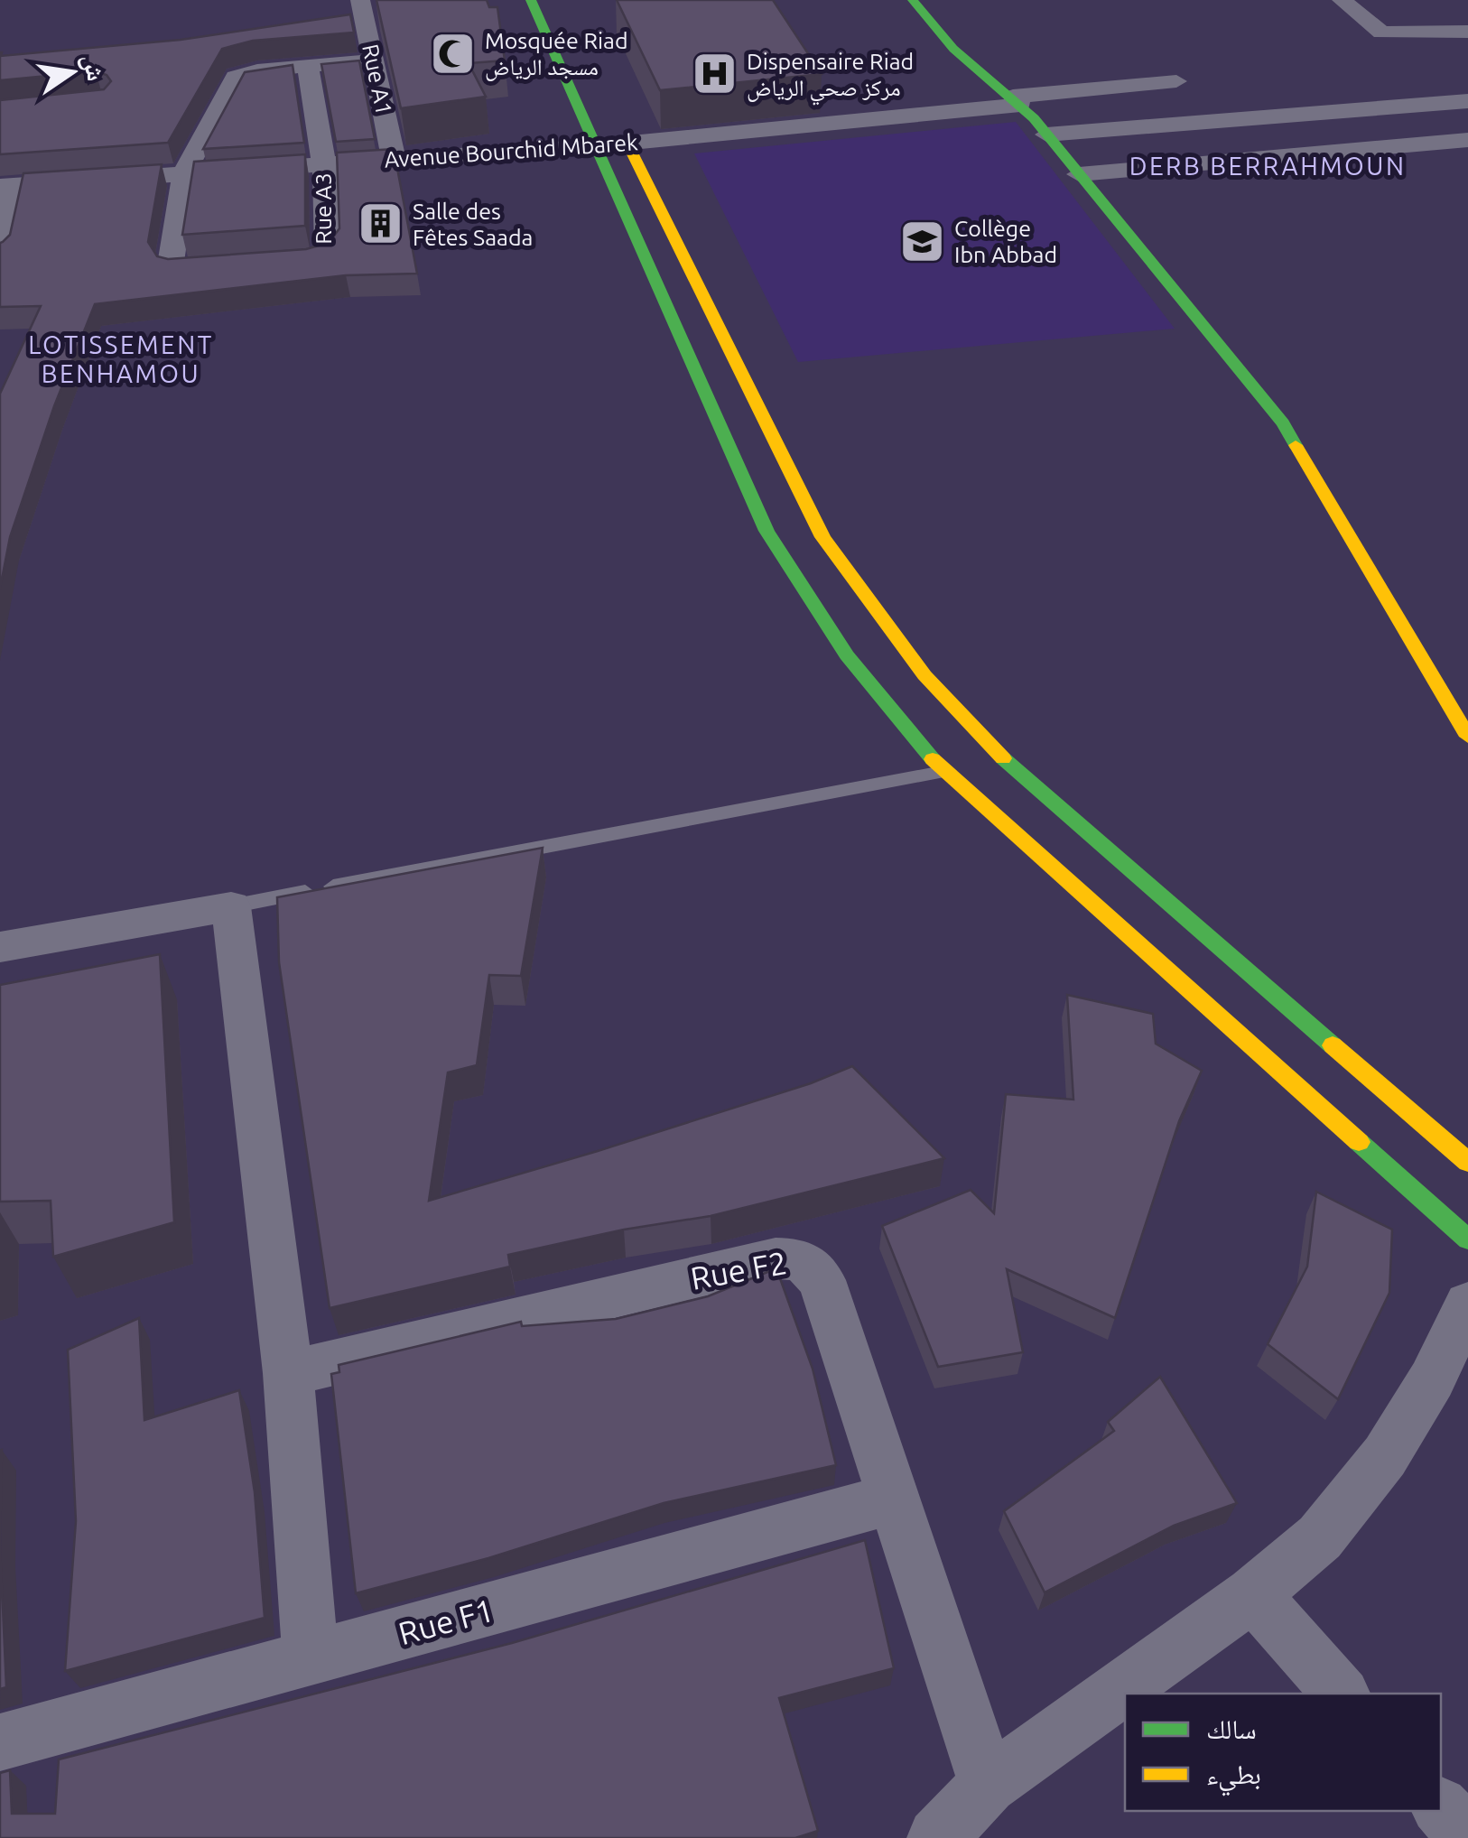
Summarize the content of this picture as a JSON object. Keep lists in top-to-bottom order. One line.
{"streets":{"street":["Rue A1","Avenue Bourchid Mbarek","Rue A3","Rue F2","Rue F1"]},"crossings":[["Rue A1","Avenue Bourchid Mbarek"],["Avenue Bourchid Mbarek","Rue A3"],["Rue F2","Rue F1"]],"districts":["DERB BERRAHMOUN","LOTISSEMENT BENHAMOU"],"places":{"mosque":["Mosquée Riad مسجد الرياض"],"hospital":["Dispensaire Riad مركز صحي الرياض"],"building":["Salle des Fêtes Saada"],"school or university":["Collège Ibn Abbad"]},"legend":["سالك","بطيء"],"north":"right"}
